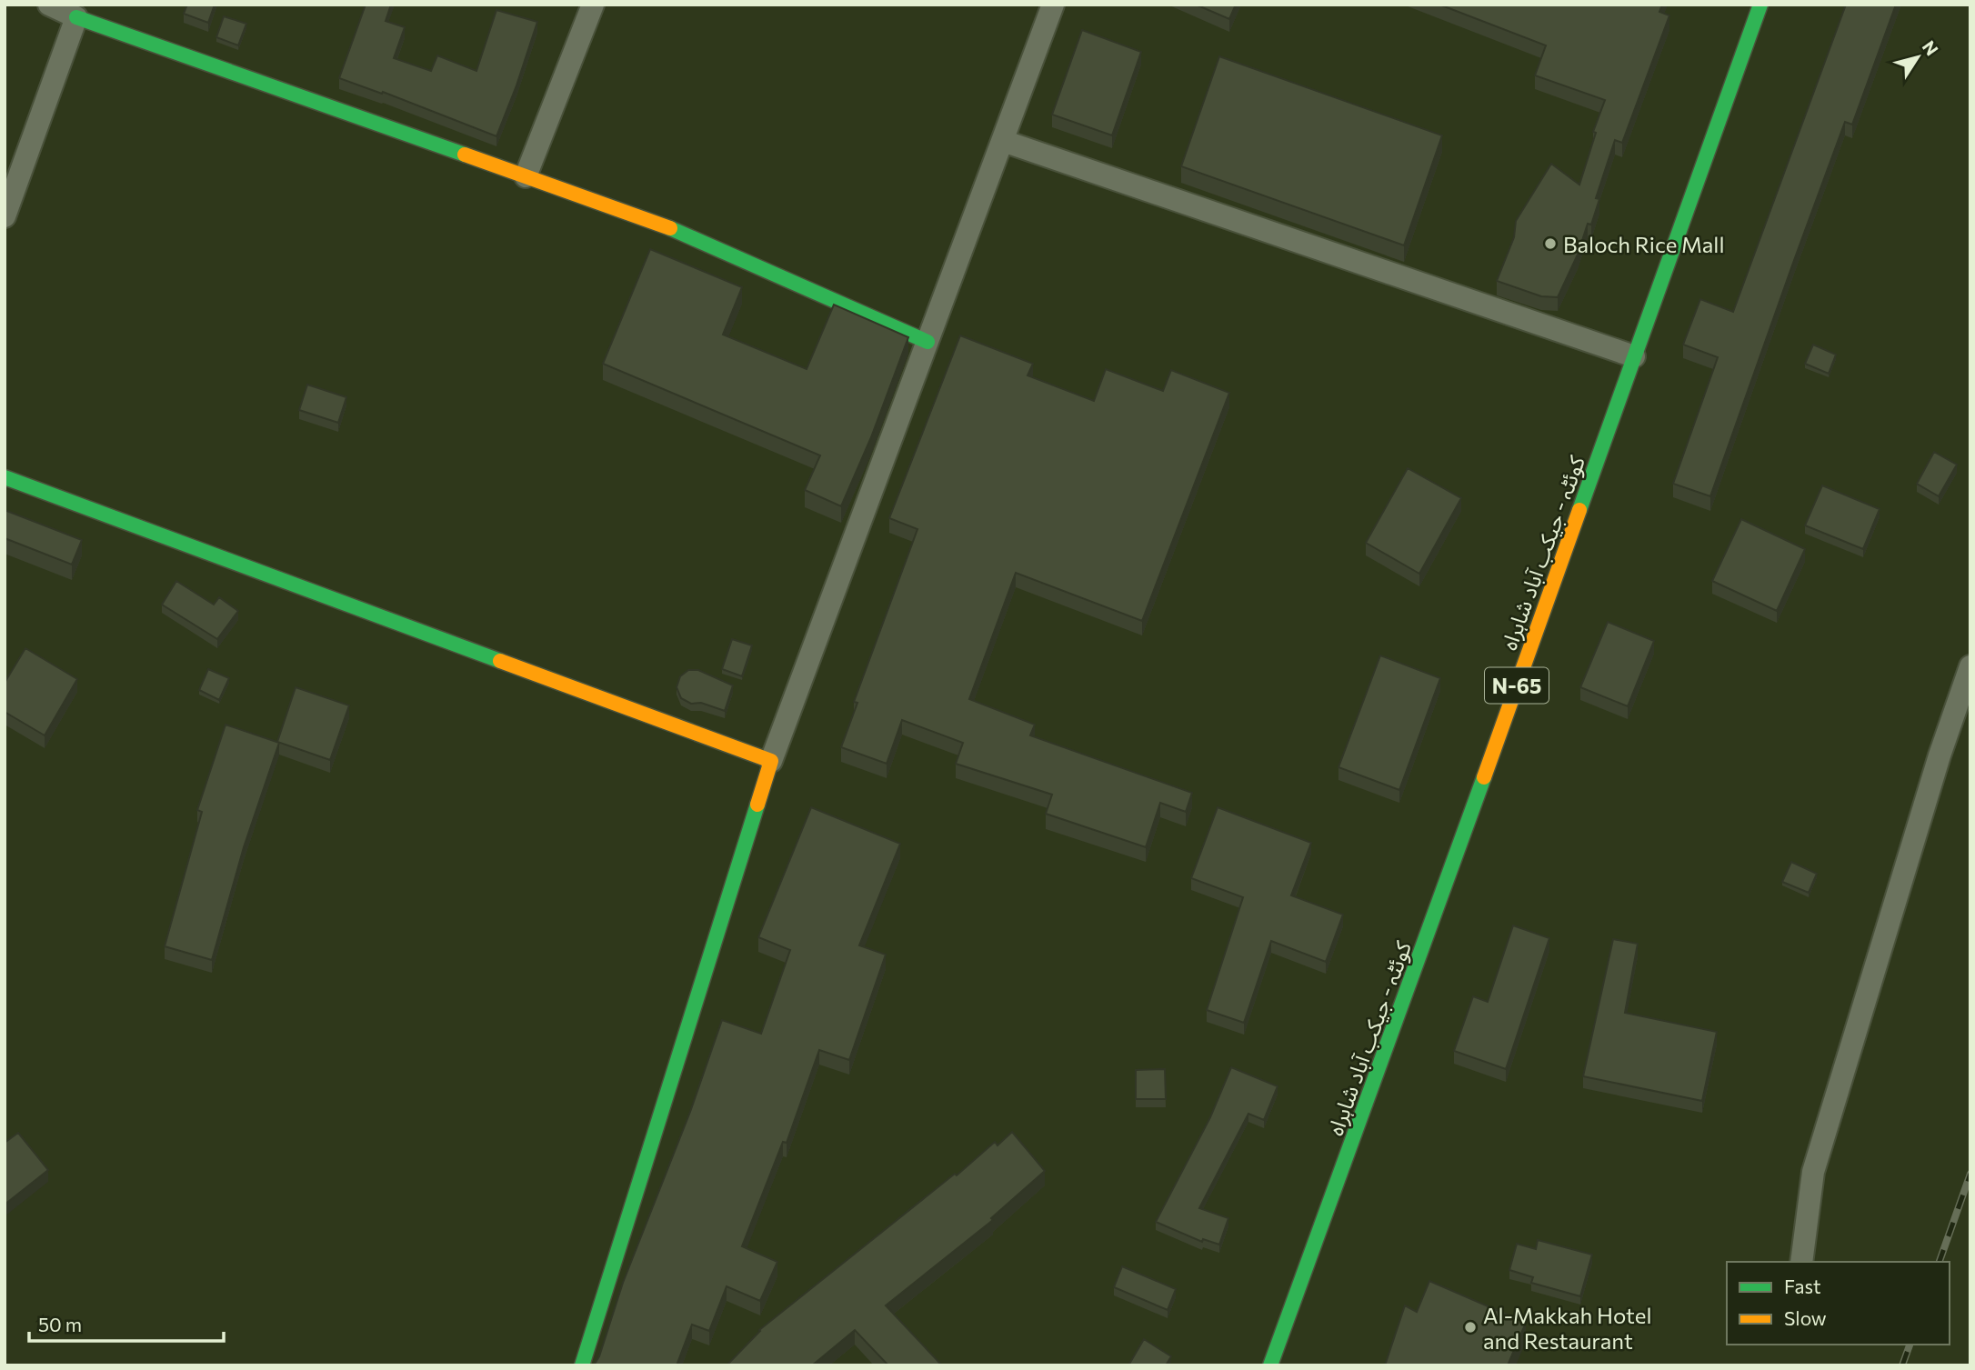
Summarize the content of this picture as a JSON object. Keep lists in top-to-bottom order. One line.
{"streets":{"main road":["کوئٹہ - جیکب آباد شاہراہ","N-65"]},"places":["Baloch Rice Mall","Al-Makkah Hotel and Restaurant"],"legend":["Fast","Slow"],"scale_bar":"50 m","north":"top right"}
